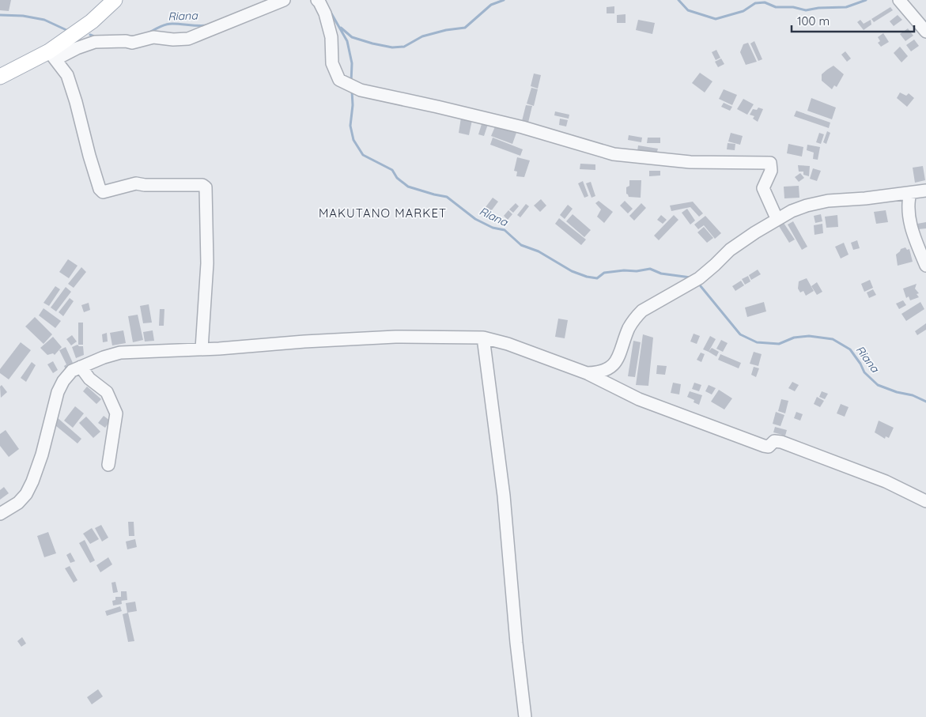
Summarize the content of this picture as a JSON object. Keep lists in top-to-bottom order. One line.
{"districts":["MAKUTANO MARKET"],"water":["Riana"],"scale_bar":"100 m"}
